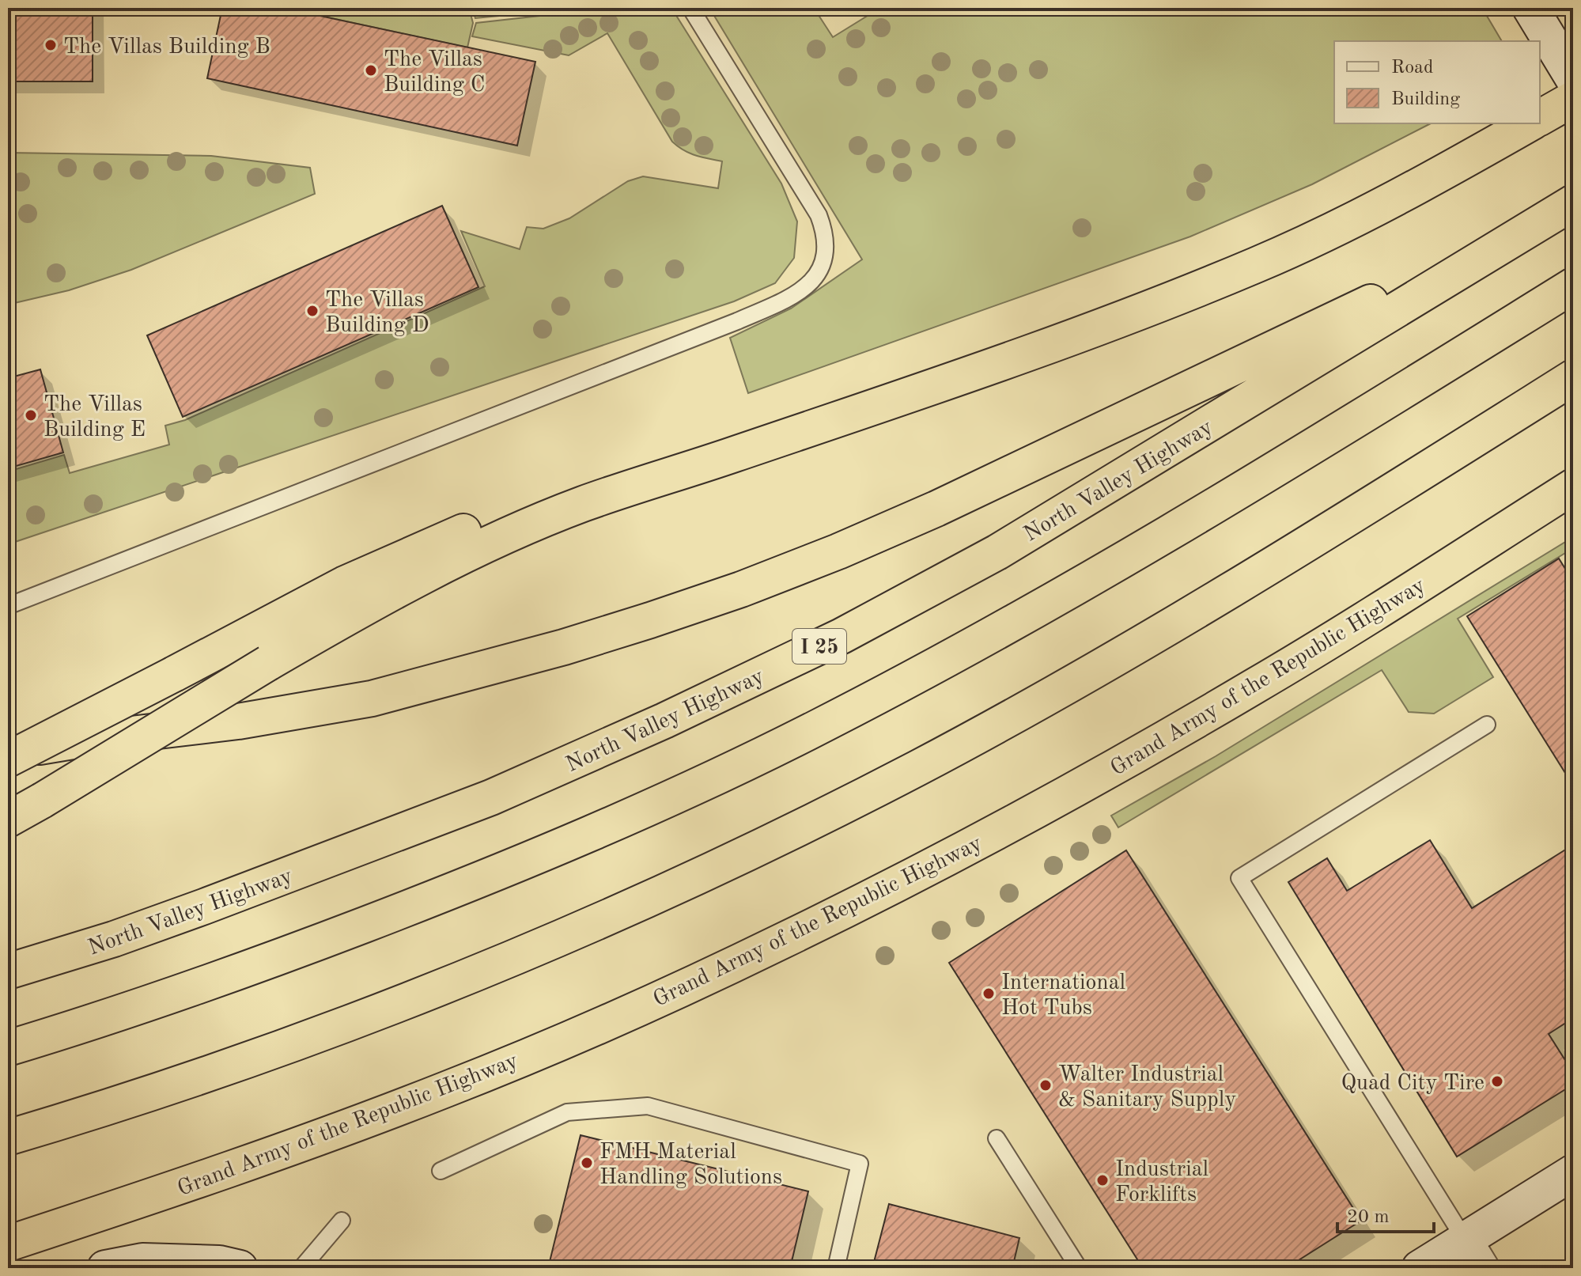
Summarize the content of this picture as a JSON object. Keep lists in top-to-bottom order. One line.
{"streets":{"highway":["North Valley Highway","I 25","Grand Army of the Republic Highway"]},"places":["The Villas Building B","The Villas Building C","The Villas Building D","The Villas Building E","International Hot Tubs","Quad City Tire","Walter Industrial & Sanitary Supply","FMH Material Handling Solutions","Industrial Forklifts"],"legend":["Road","Building"],"scale_bar":"20 m"}
